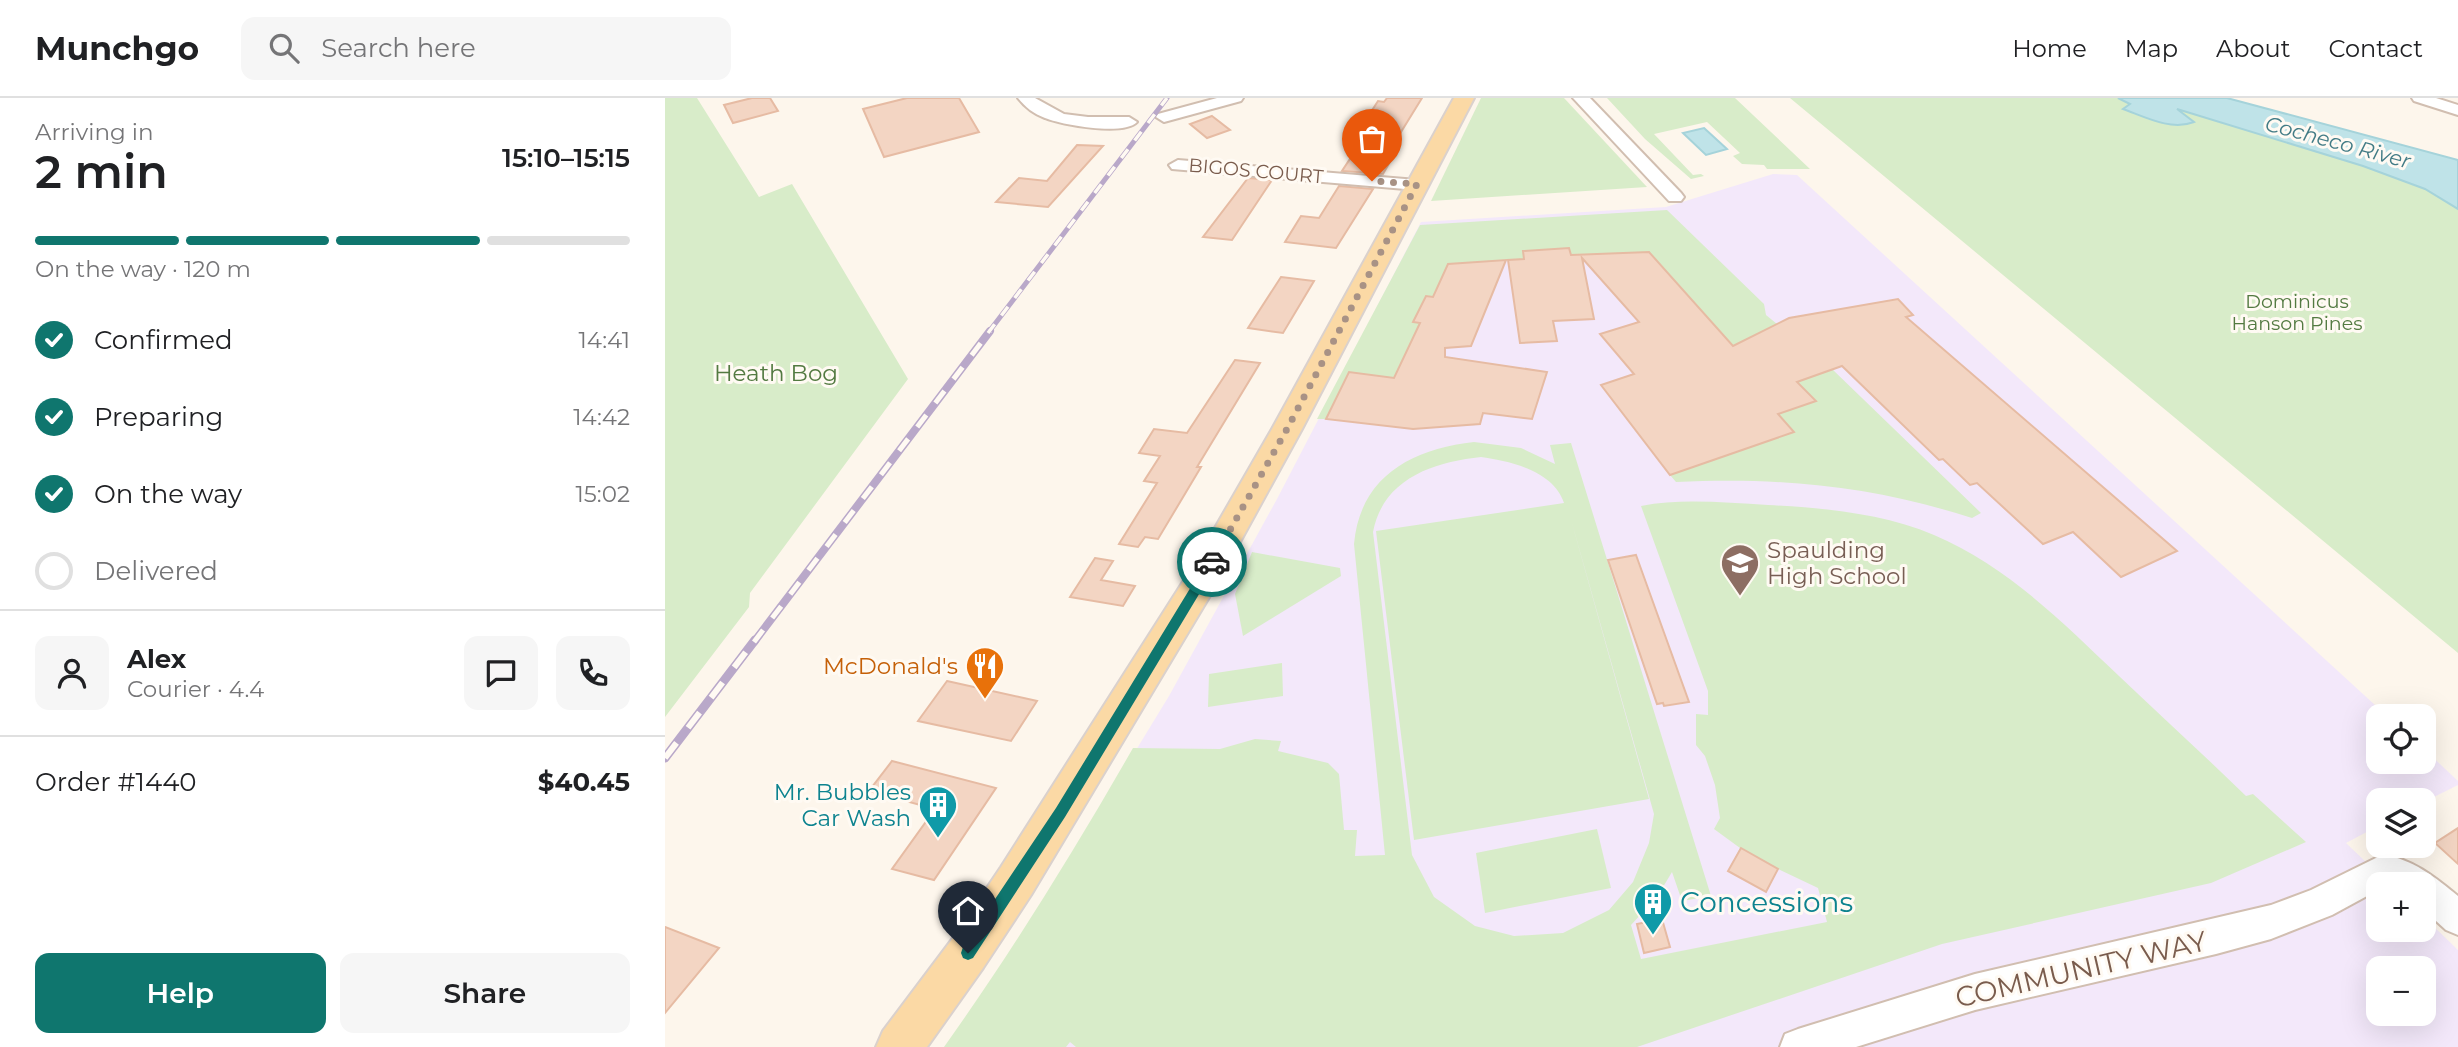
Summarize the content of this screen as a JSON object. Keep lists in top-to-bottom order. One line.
{"streets":{"street":["BIGOS COURT","COMMUNITY WAY"]},"water":["Cocheco River"],"parks":["Dominicus Hanson Pines","Heath Bog"],"places":{"school or university":["Spaulding High School"],"restaurant":["McDonald's"],"building":["Mr. Bubbles Car Wash","Concessions"]},"page":{"header":"Munchgo","search":"Search here","nav":["Home","Map","About","Contact"],"heading":["2 min","Arriving in","15:10–15:15"],"panel":["Alex","Courier · 4.4","Order #1440","$40.45"],"bar":"On the way · 120 m","list":[["Confirmed","14:41"],["Preparing","14:42"],["On the way","15:02"],"Delivered"],"map_buttons":["+","−"],"buttons":["Help","Share"]}}
